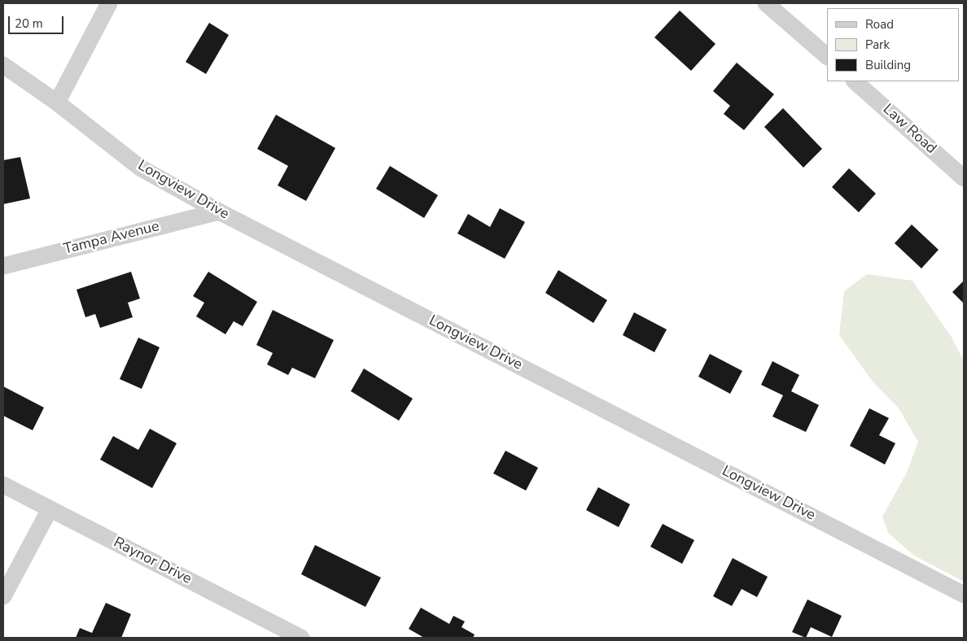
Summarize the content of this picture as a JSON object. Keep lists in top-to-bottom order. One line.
{"streets":{"street":["Law Road","Longview Drive","Tampa Avenue","Raynor Drive"]},"crossings":[["Longview Drive","Tampa Avenue"]],"legend":["Road","Park","Building"],"scale_bar":"20 m"}
